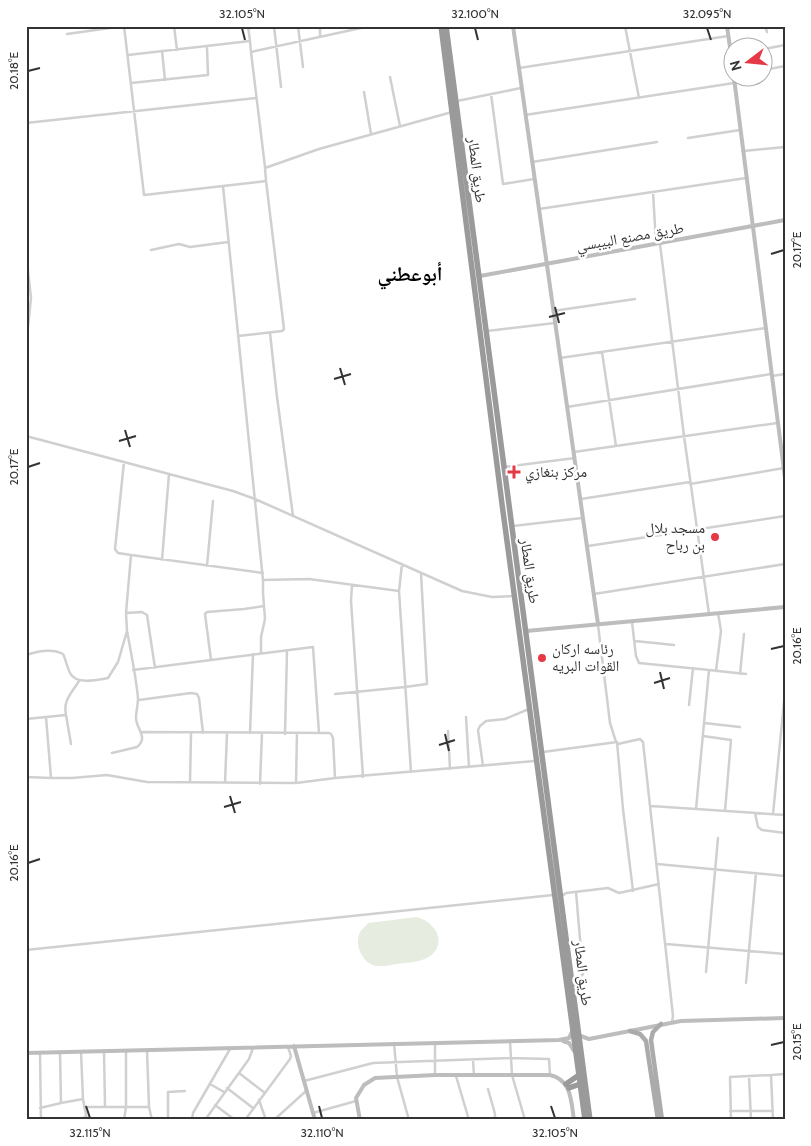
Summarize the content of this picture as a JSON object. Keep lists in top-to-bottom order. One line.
{"streets":{"highway":["طريق المطار"],"street":["طريق مصنع البيبسي"]},"crossings":[["طريق المطار","طريق مصنع البيبسي"]],"districts":["أبوعطني"],"places":{"health":["مركز بنغازي"],"other":["مسجد بلال بن رباح","رئاسه اركان القوات البريه"]},"north":"left","coordinates":["32.105°N","32.100°N","32.095°N","20.18°E","20.17°E","20.16°E","20.15°E","32.115°N","32.110°N"]}
